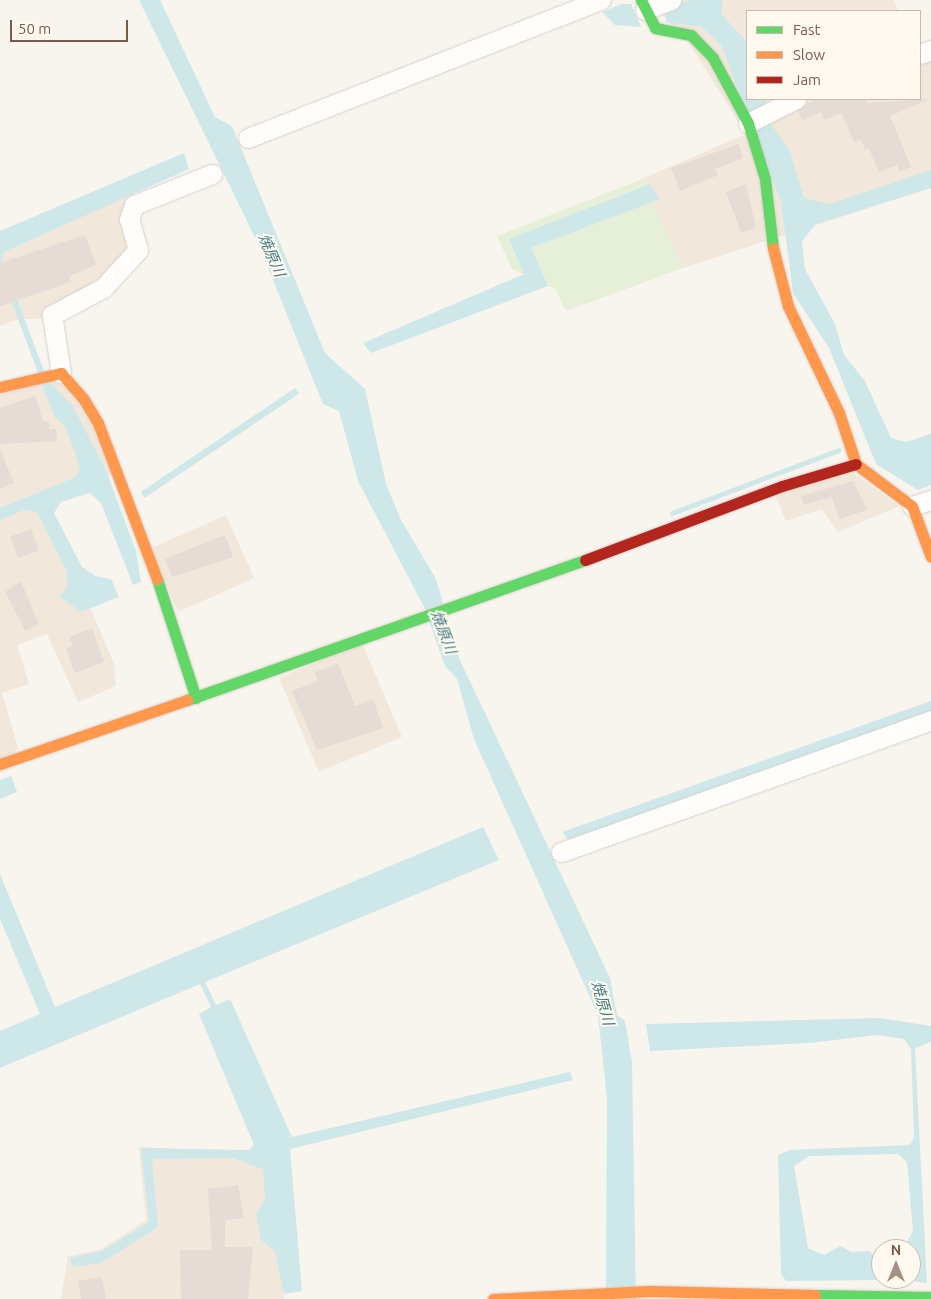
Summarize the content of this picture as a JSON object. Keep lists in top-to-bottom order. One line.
{"water":["焼原川"],"legend":["Fast","Slow","Jam"],"scale_bar":"50 m","north":"top"}
